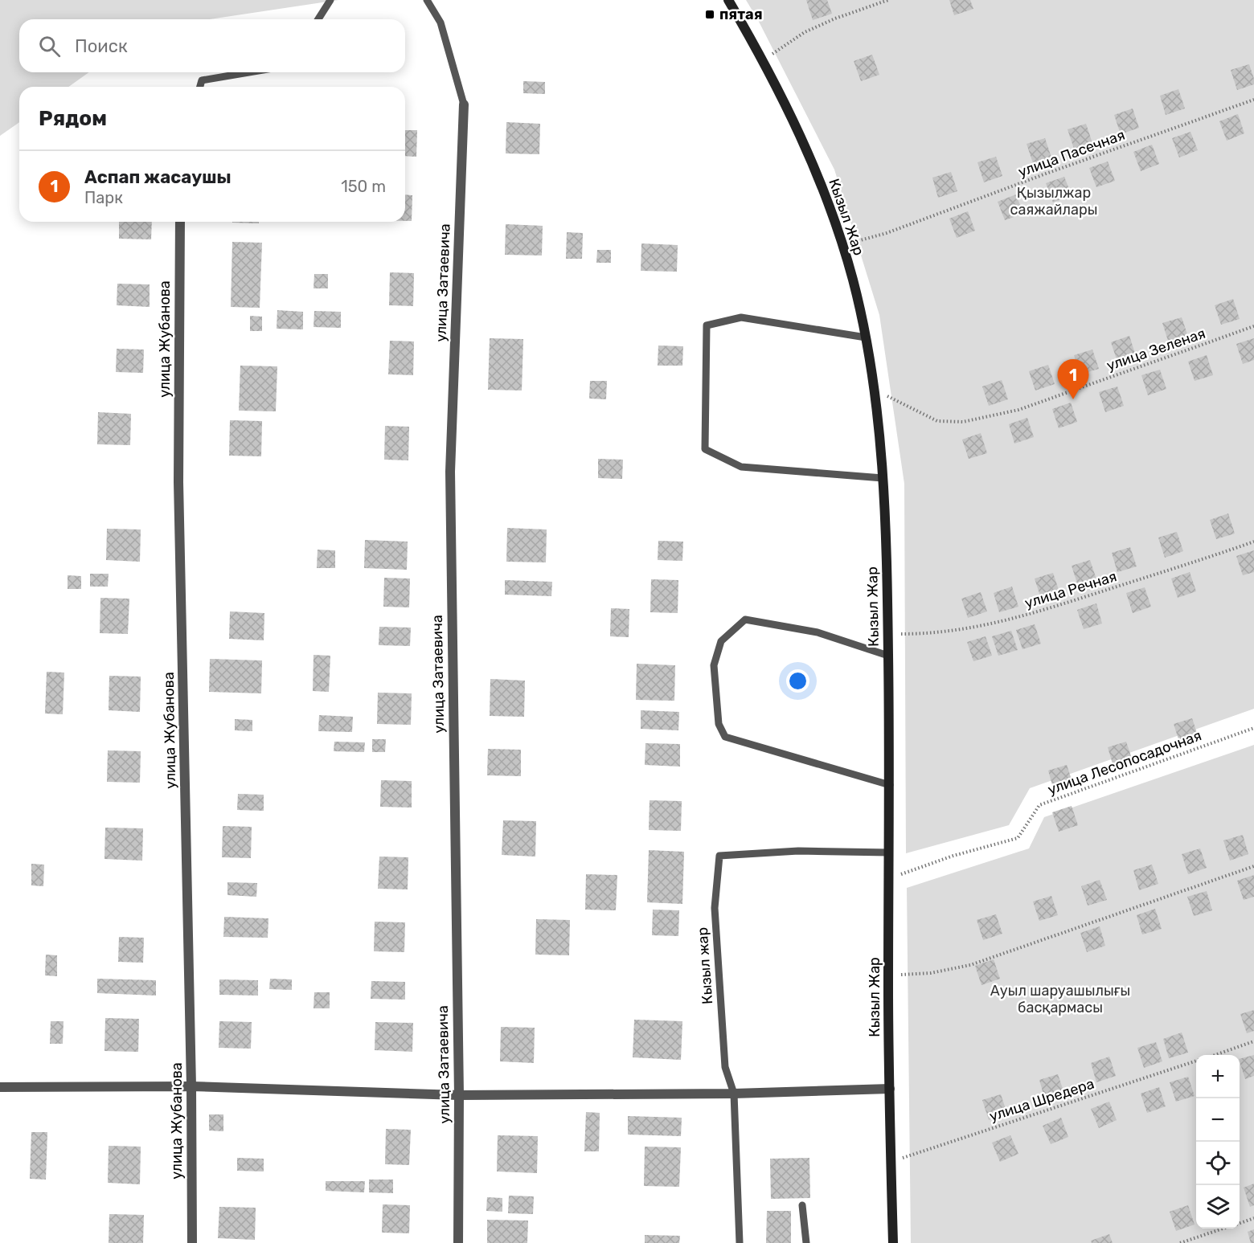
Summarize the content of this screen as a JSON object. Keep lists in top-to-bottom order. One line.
{"streets":{"main road":["Кызыл Жар"],"street":["улица Затаевича","улица Жубанова"],"lane":["Кызыл жар"],"path":["улица Пасечная","улица Зеленая","улица Речная","улица Лесопосадочная","улица Шредера"]},"crossings":[["улица Пасечная","Кызыл Жар"],["Кызыл Жар","улица Зеленая"],["Кызыл Жар","улица Речная"],["Кызыл Жар","улица Лесопосадочная"],["Кызыл Жар","Кызыл жар"],["Кызыл Жар","улица Шредера"]],"parks":["Қызылжар саяжайлары","Ауыл шаруашылығы басқармасы"],"places":{"transit":["пятая"]},"page":{"search":"Поиск","heading":"Рядом","list":[{"mark":"1","name":"Аспап жасаушы","note":"Парк","value":"150 m"}],"pins":"1","map_buttons":["+","−"]}}
